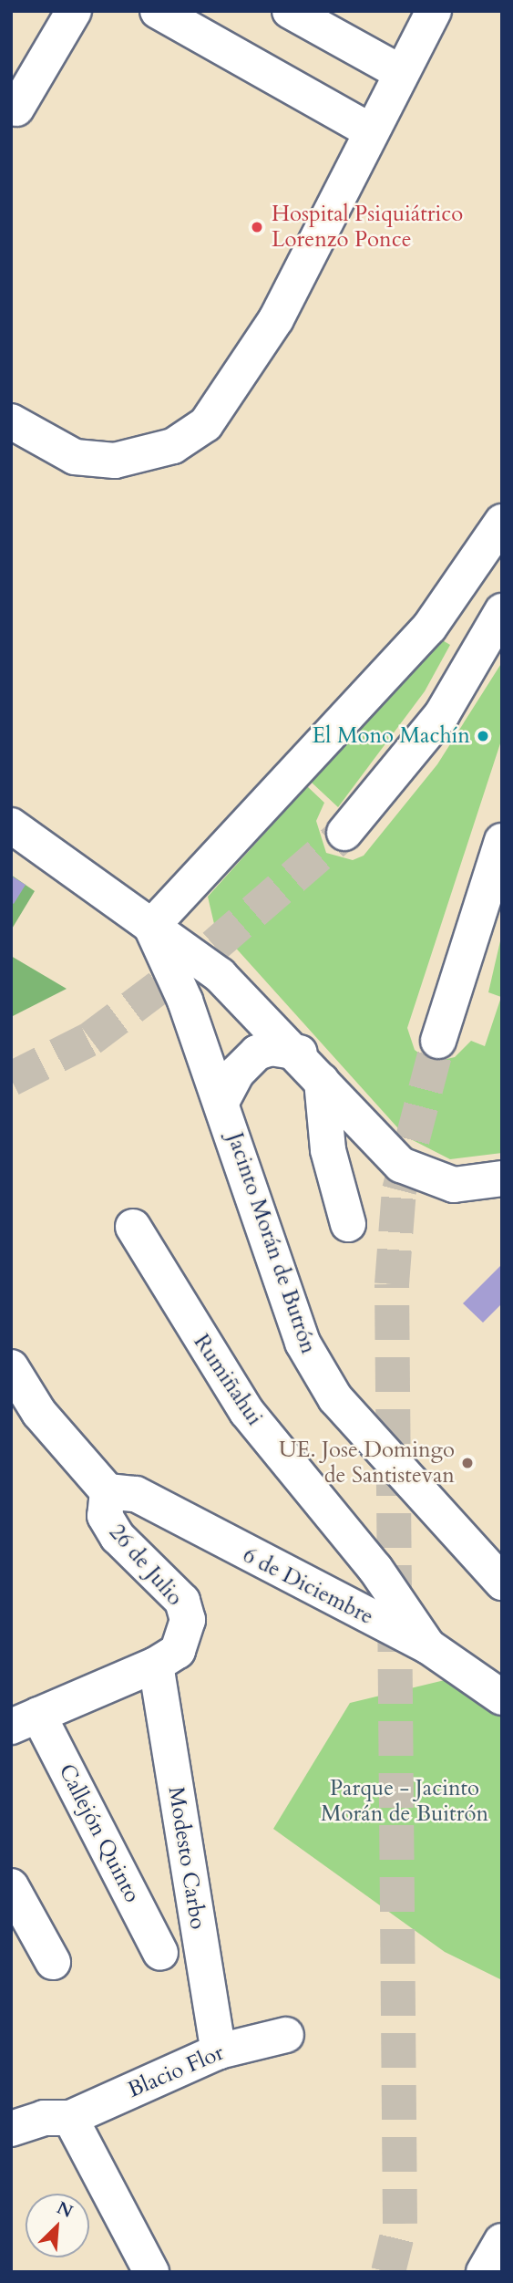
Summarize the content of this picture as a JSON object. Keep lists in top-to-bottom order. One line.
{"streets":{"street":["Jacinto Morán de Butrón","Rumiñahui","26 de Julio","6 de Diciembre","Callejón Quinto","Modesto Carbo","Blacio Flor"]},"crossings":[["Rumiñahui","6 de Diciembre"],["26 de Julio","6 de Diciembre"],["26 de Julio","Callejón Quinto"],["26 de Julio","Modesto Carbo"],["Modesto Carbo","Blacio Flor"]],"parks":["Parque - Jacinto Morán de Buitrón"],"places":["Hospital Psiquiátrico Lorenzo Ponce","El Mono Machín","UE. Jose Domingo de Santistevan"],"north":"top right"}
